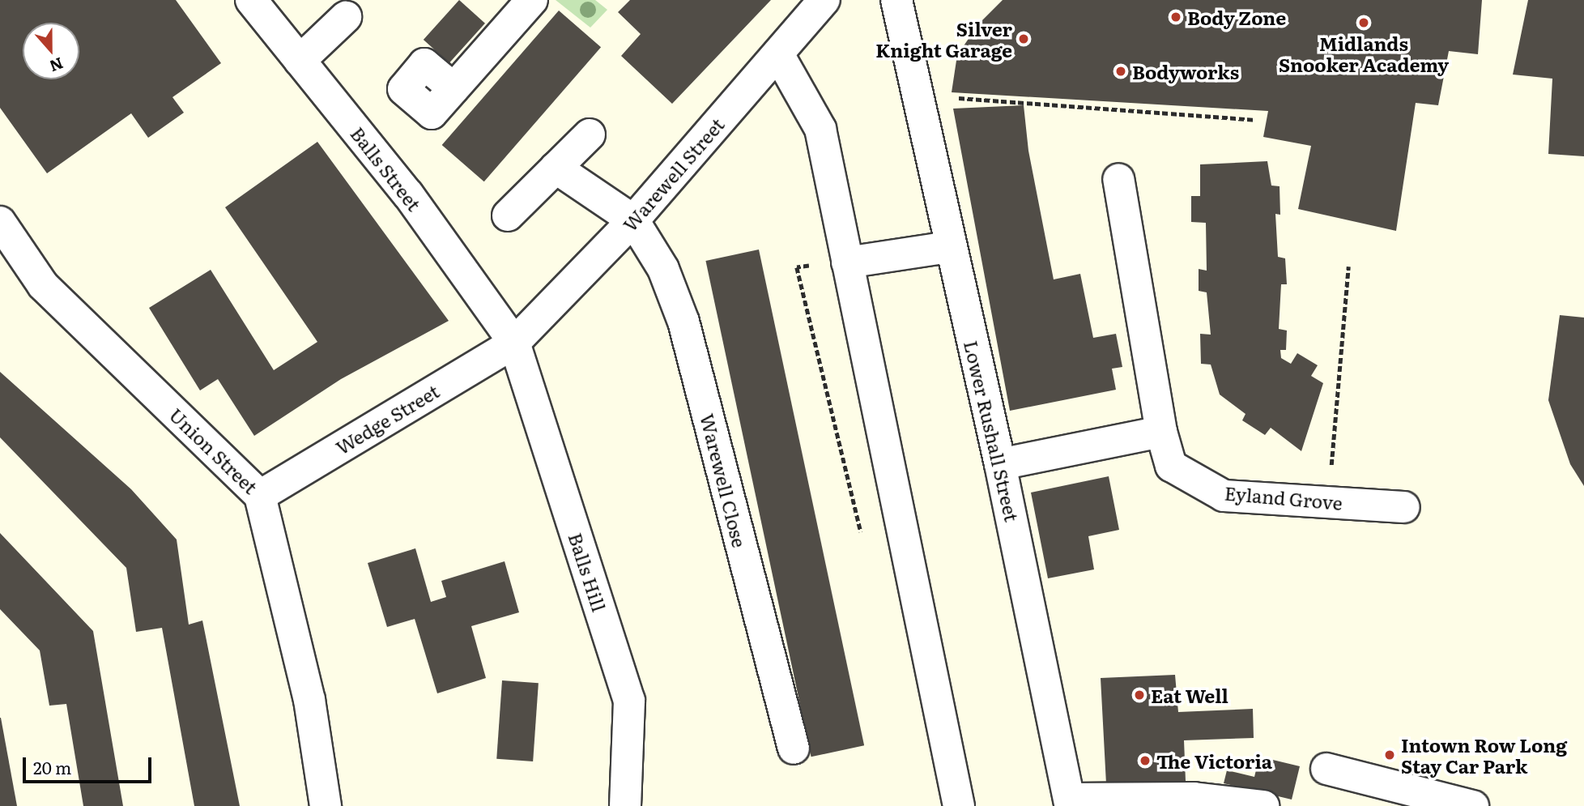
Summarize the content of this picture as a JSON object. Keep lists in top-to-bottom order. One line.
{"streets":{"street":["Balls Street","Warewell Street","Wedge Street","Lower Rushall Street","Union Street","Warewell Close","Eyland Grove","Balls Hill"]},"crossings":[["Balls Street","Warewell Street"],["Balls Street","Wedge Street"],["Balls Street","Balls Hill"],["Warewell Street","Wedge Street"],["Warewell Street","Warewell Close"],["Warewell Street","Balls Hill"],["Wedge Street","Union Street"],["Wedge Street","Balls Hill"]],"places":["Body Zone","Midlands Snooker Academy","Silver Knight Garage","Bodyworks","Eat Well","Intown Row Long Stay Car Park","The Victoria"],"scale_bar":"20 m","north":"bottom"}
